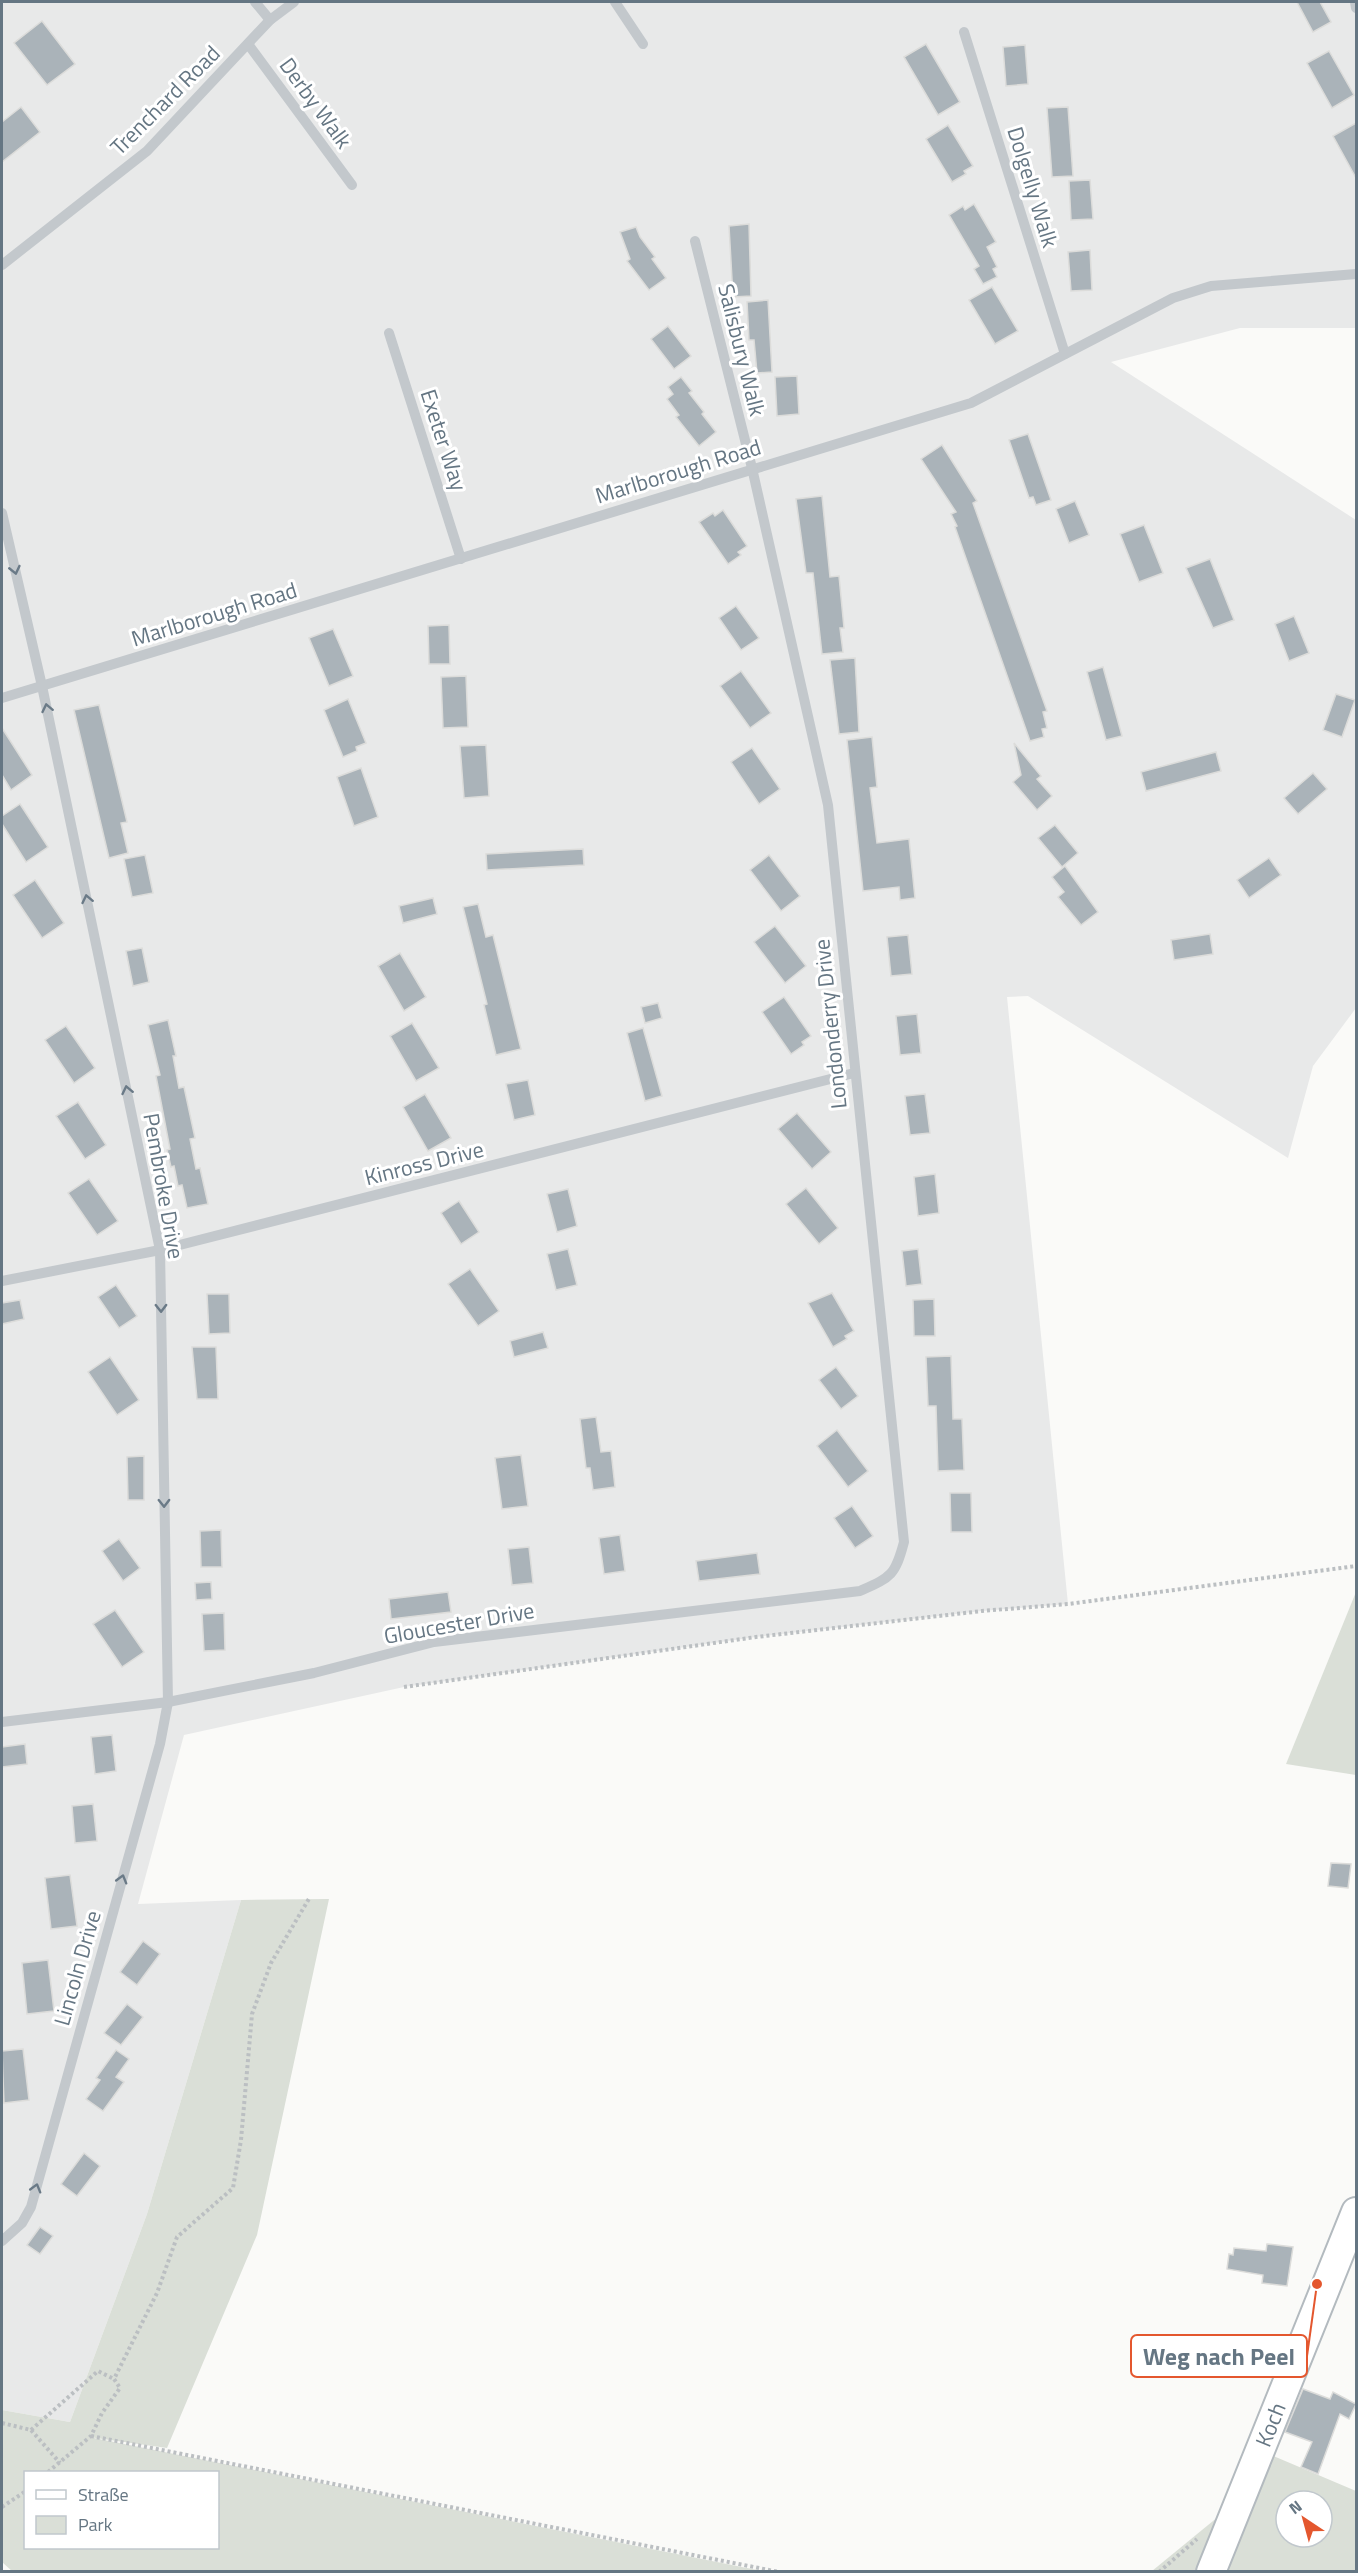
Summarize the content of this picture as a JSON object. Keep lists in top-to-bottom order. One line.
{"streets":{"street":["Koch"],"lane":["Trenchard Road","Derby Walk","Dolgelly Walk","Salisbury Walk","Exeter Way","Marlborough Road","Londonderry Drive","Kinross Drive","Pembroke Drive","Gloucester Drive","Lincoln Drive"]},"crossings":[["Trenchard Road","Derby Walk"],["Dolgelly Walk","Marlborough Road"],["Salisbury Walk","Marlborough Road"],["Salisbury Walk","Londonderry Drive"],["Exeter Way","Marlborough Road"],["Marlborough Road","Londonderry Drive"],["Marlborough Road","Pembroke Drive"],["Londonderry Drive","Kinross Drive"],["Londonderry Drive","Gloucester Drive"],["Kinross Drive","Pembroke Drive"],["Pembroke Drive","Gloucester Drive"],["Pembroke Drive","Lincoln Drive"],["Gloucester Drive","Lincoln Drive"]],"one_way":["Lincoln Drive"],"places":["Weg nach Peel"],"legend":["Straße","Park"],"north":"top left"}
